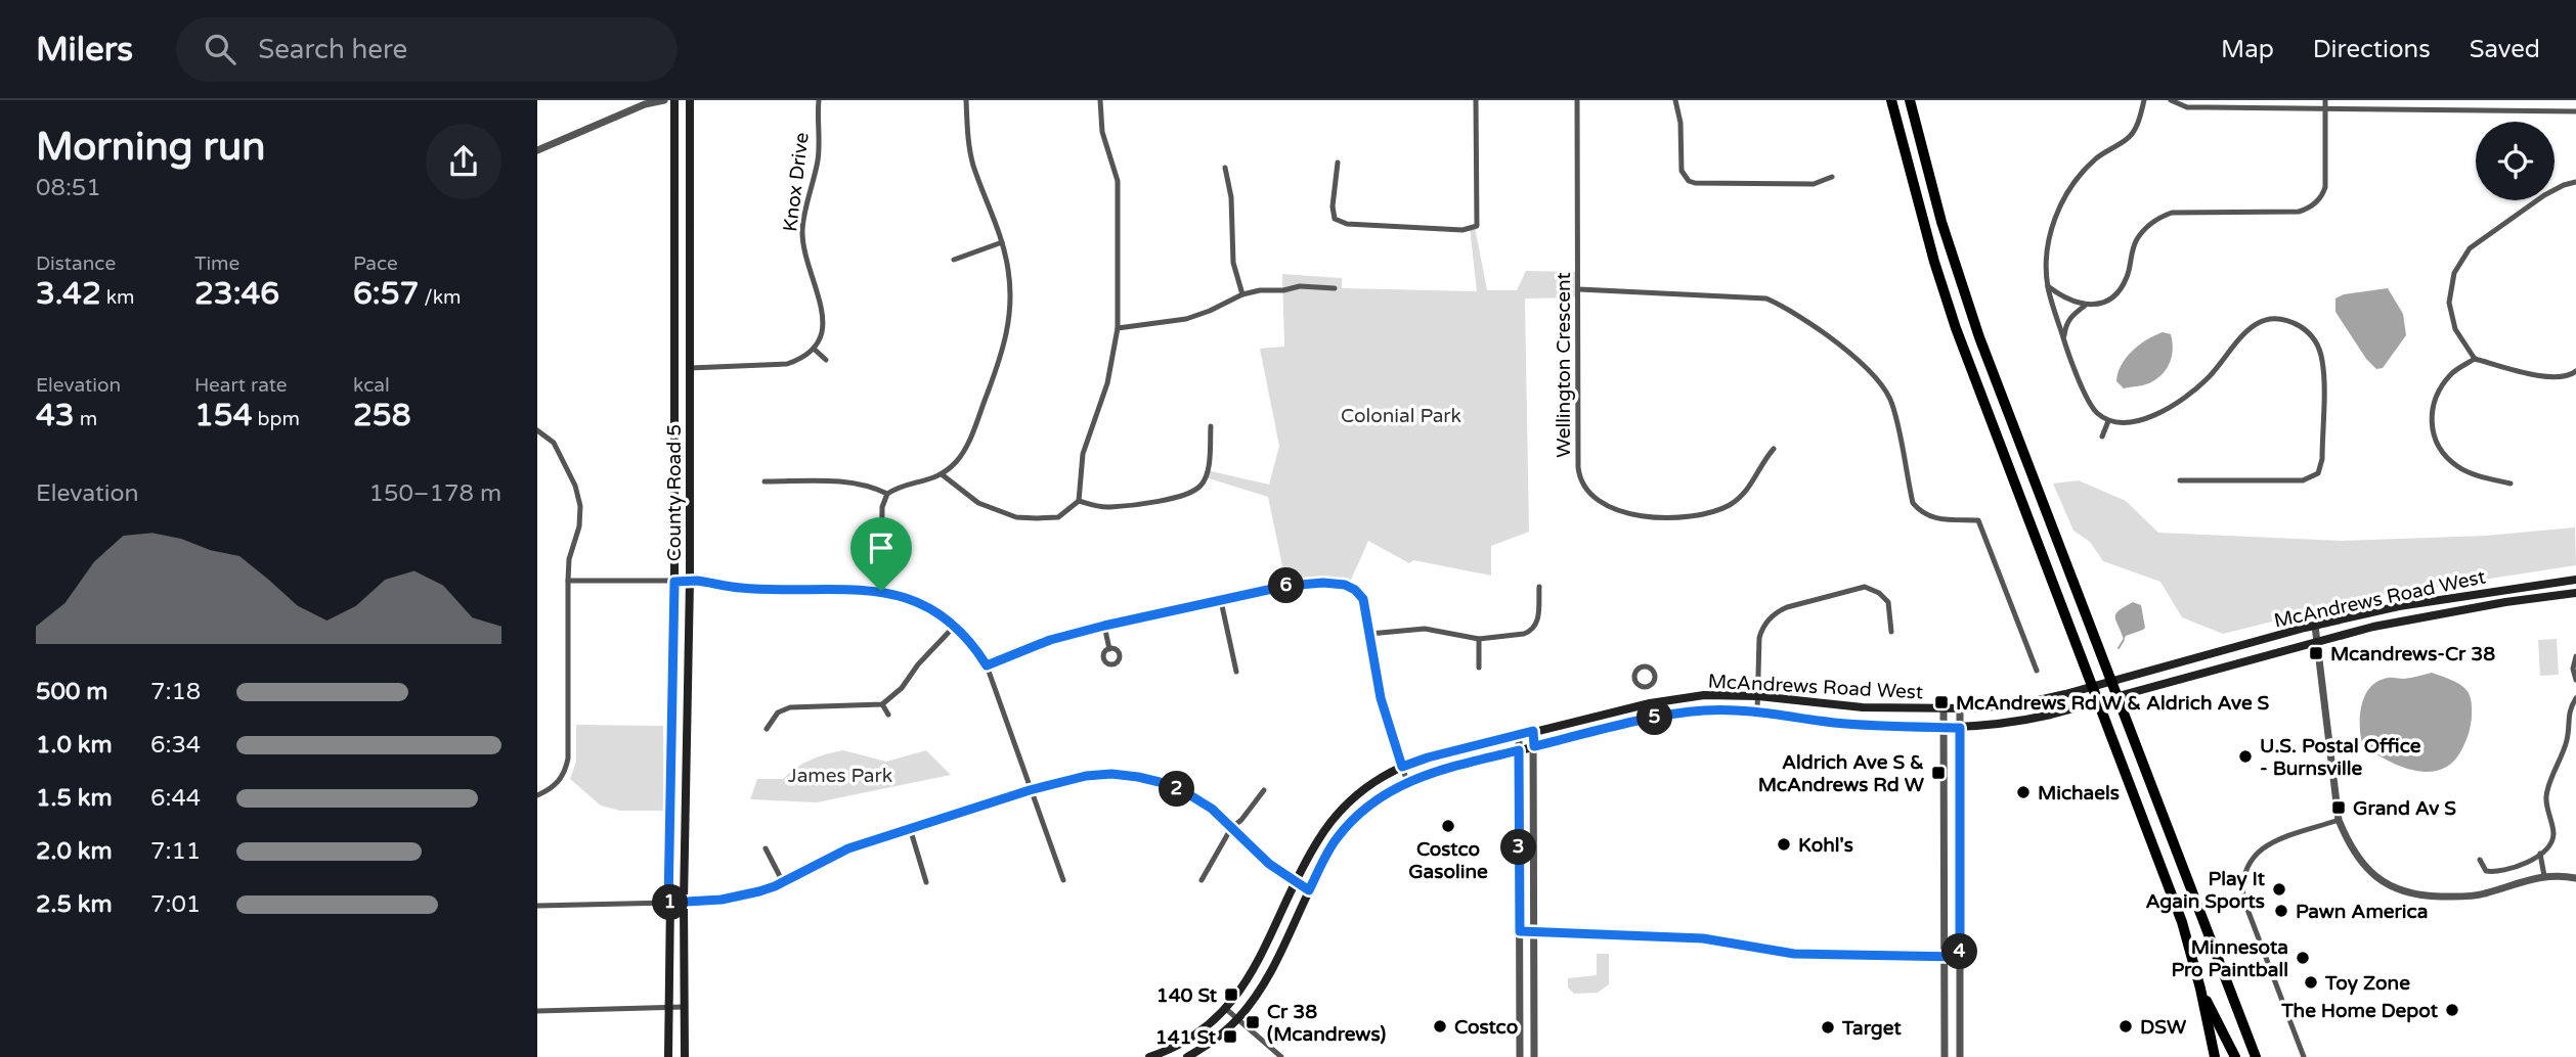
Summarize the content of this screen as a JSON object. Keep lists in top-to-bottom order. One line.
{"streets":{"main road":["County Road 5","McAndrews Road West"],"street":["Knox Drive","Wellington Crescent"]},"parks":["Colonial Park","James Park"],"places":{"transit":["Mcandrews-Cr 38","McAndrews Rd W & Aldrich Ave S","Aldrich Ave S & McAndrews Rd W","Grand Av S","140 St","Cr 38 (Mcandrews)","141 St"],"other":["U.S. Postal Office - Burnsville","Michaels","Costco Gasoline","Kohl's","Play It Again Sports","Pawn America","Minnesota Pro Paintball","Toy Zone","The Home Depot","Costco","DSW","Target"]},"page":{"header":"Milers","search":"Search here","nav":["Map","Directions","Saved"],"heading":["Morning run","08:51"],"stats":[["Distance","3.42 km"],["Time","23:46"],["Pace","6:57 /km"],["Elevation","43 m"],["Heart rate","154 bpm"],["kcal","258"]],"chart":["Elevation","150–178 m"],"pins":["6","5","2","3","1","4"],"list":[{"name":"500 m","note":"7:18"},{"name":"1.0 km","note":"6:34"},{"name":"1.5 km","note":"6:44"},{"name":"2.0 km","note":"7:11"},{"name":"2.5 km","note":"7:01"}]}}
